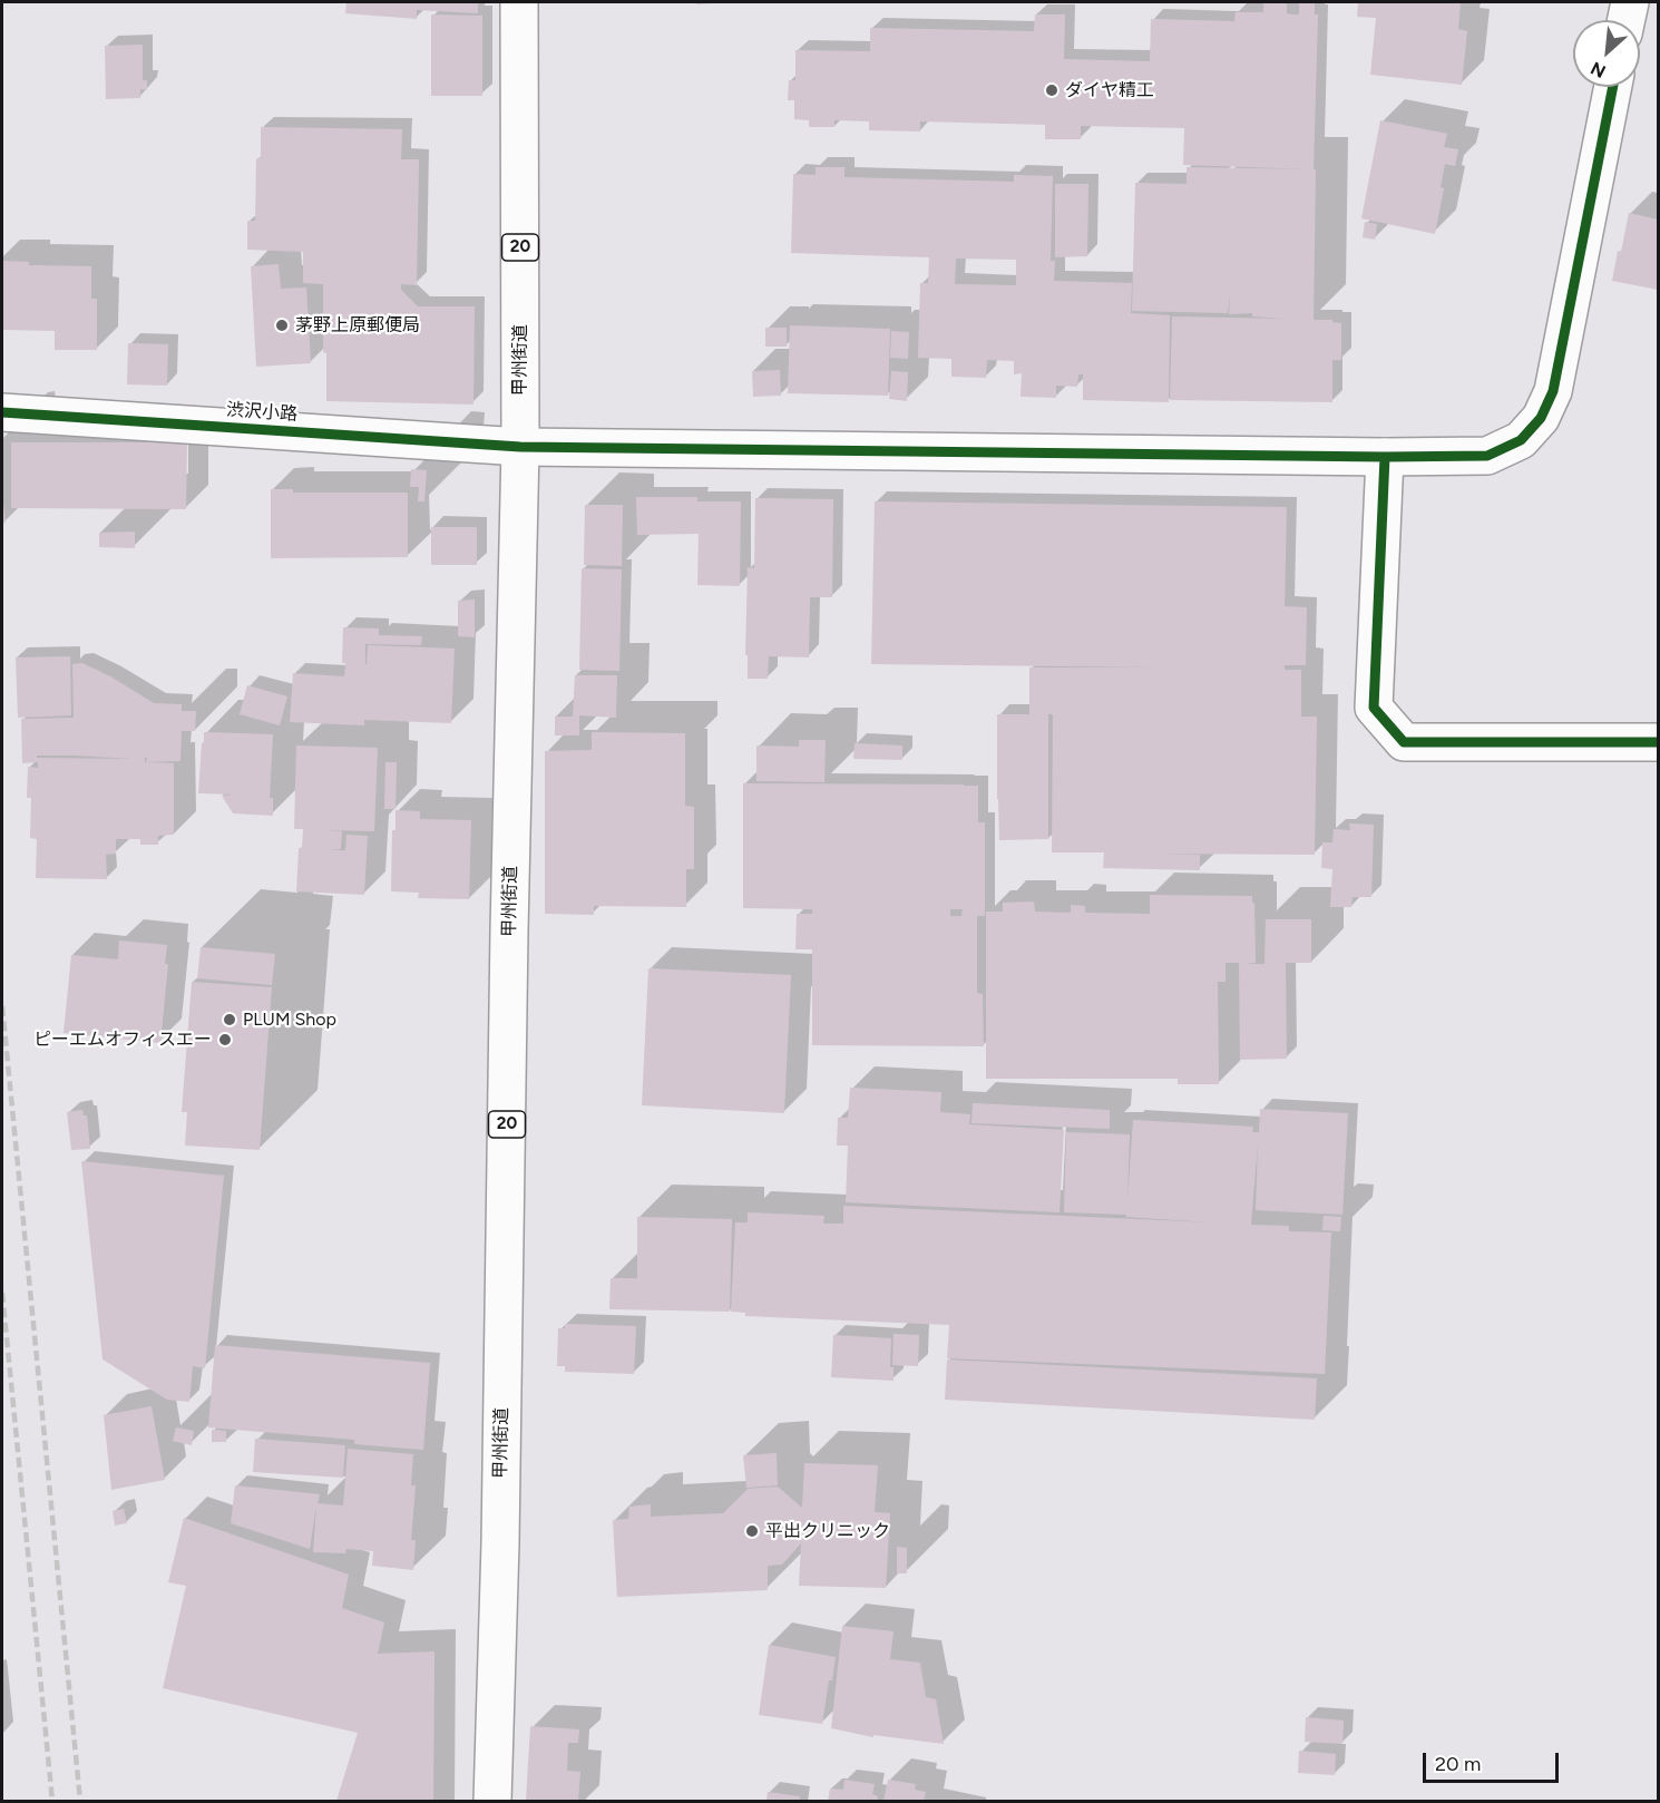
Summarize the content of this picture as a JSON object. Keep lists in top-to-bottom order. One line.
{"streets":{"main road":["20","甲州街道","渋沢小路"]},"crossings":[["甲州街道","渋沢小路"]],"places":["ダイヤ精工","茅野上原郵便局","PLUM Shop","ピーエムオフィスエー","平出クリニック"],"scale_bar":"20 m","north":"bottom left"}
